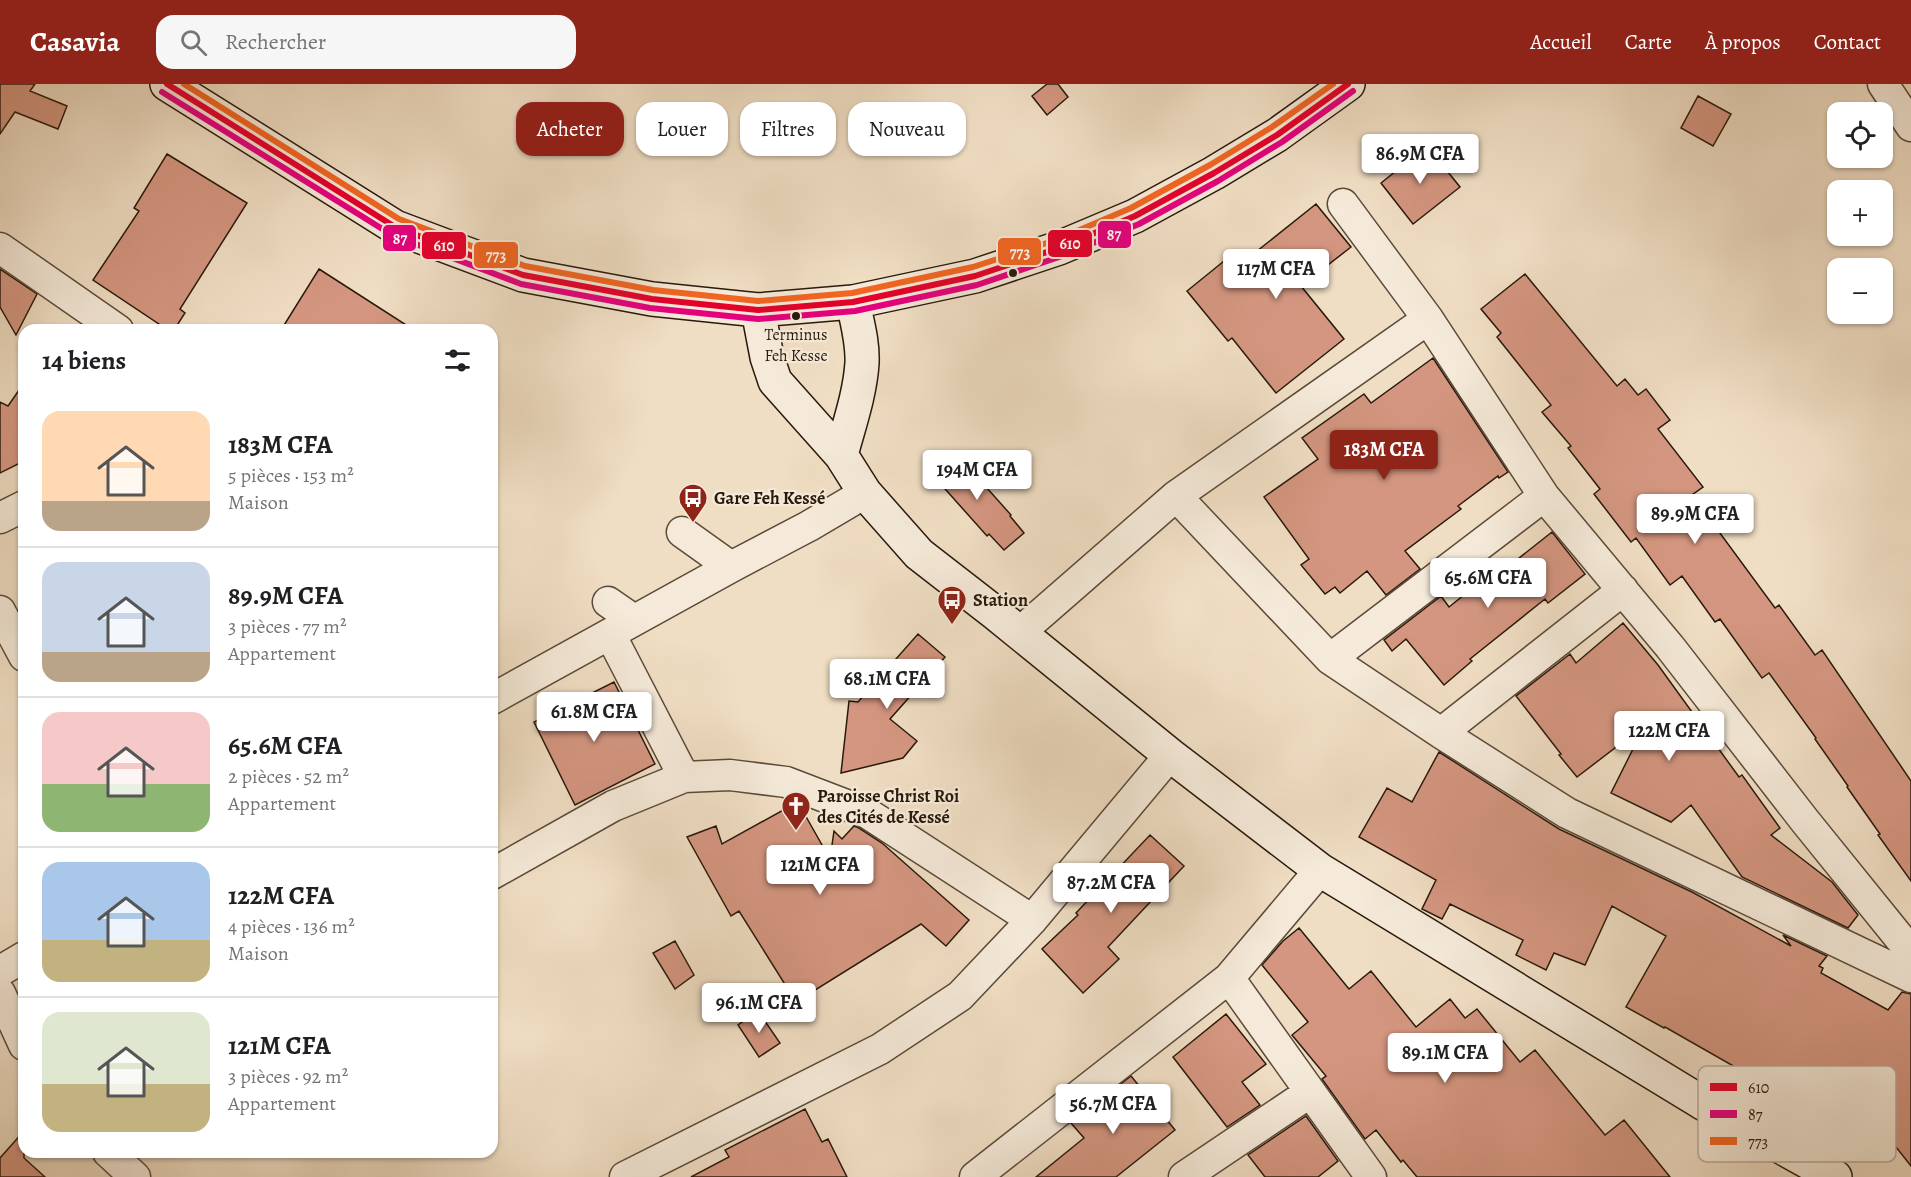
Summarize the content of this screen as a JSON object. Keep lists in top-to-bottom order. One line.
{"places":{"other":["Terminus Feh Kesse"],"bus stop":["Gare Feh Kessé","Station"],"church":["Paroisse Christ Roi des Cités de Kessé"]},"lines":["transit line 610","transit line 773","transit line 87"],"legend":["610","87","773"],"page":{"header":"Casavia","search":"Rechercher","nav":["Accueil","Carte","À propos","Contact"],"map_buttons":["+","−"],"chip":["Acheter","Louer","Filtres","Nouveau"],"price":["86.9M CFA","117M CFA","183M CFA","194M CFA","89.9M CFA","65.6M CFA","68.1M CFA","61.8M CFA","122M CFA","121M CFA","87.2M CFA","96.1M CFA","89.1M CFA","56.7M CFA"],"heading":"14 biens","list":[{"name":"183M CFA","note":"5 pièces · 153 m² · Maison"},{"name":"89.9M CFA","note":"3 pièces · 77 m² · Appartement"},{"name":"65.6M CFA","note":"2 pièces · 52 m² · Appartement"},{"name":"122M CFA","note":"4 pièces · 136 m² · Maison"},{"name":"121M CFA","note":"3 pièces · 92 m² · Appartement"}]}}
